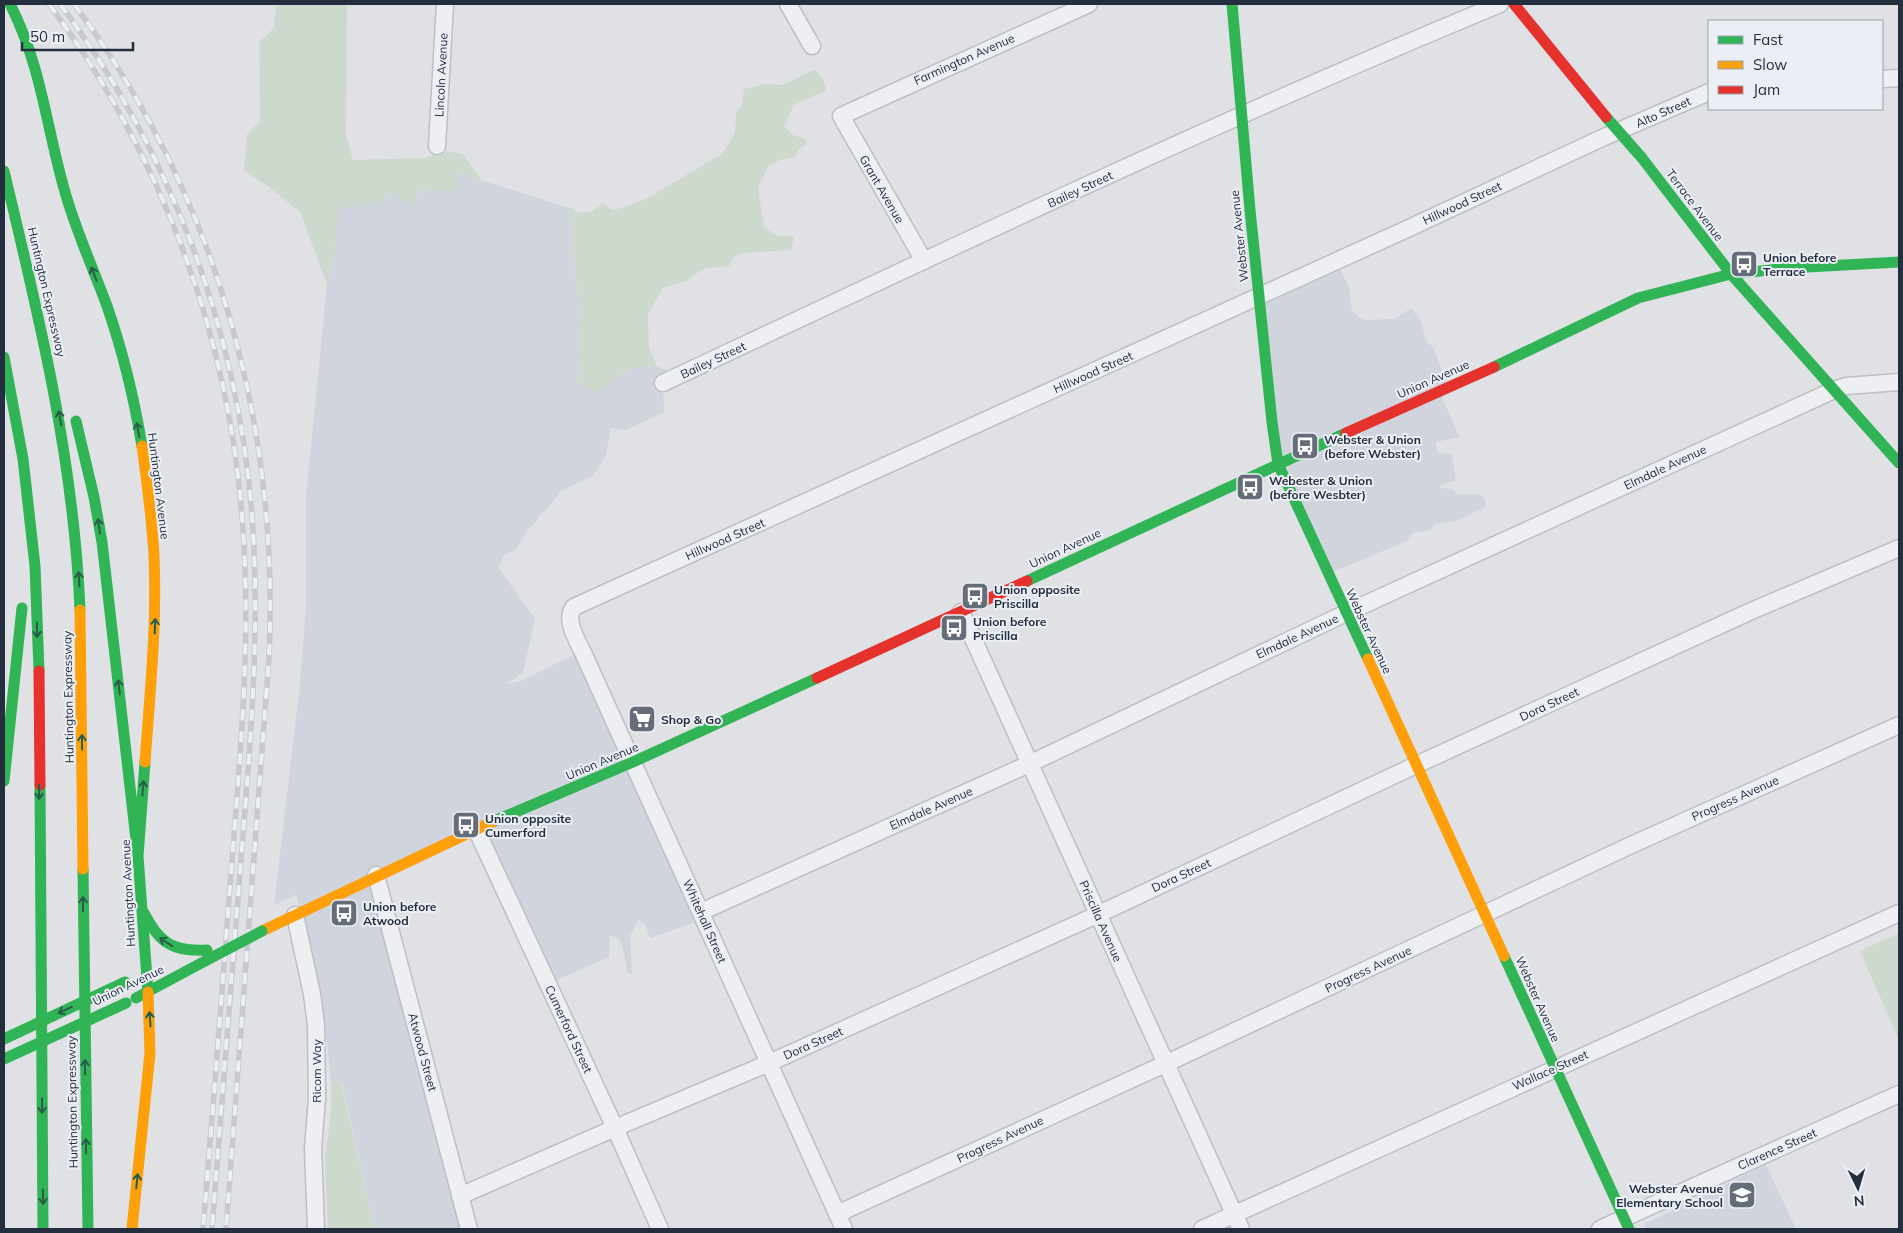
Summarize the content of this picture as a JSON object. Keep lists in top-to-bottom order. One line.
{"streets":{"main road":["Terrace Avenue","Webster Avenue","Huntington Expressway","Union Avenue","Huntington Avenue"],"street":["Farmington Avenue","Lincoln Avenue","Alto Street","Grant Avenue","Bailey Street","Hillwood Street","Elmdale Avenue","Dora Street","Progress Avenue","Whitehall Street","Priscilla Avenue","Cumerford Street","Atwood Street","Wallace Street","Ricom Way","Clarence Street"]},"crossings":[["Farmington Avenue","Grant Avenue"],["Alto Street","Hillwood Street"],["Alto Street","Terrace Avenue"],["Grant Avenue","Bailey Street"],["Bailey Street","Webster Avenue"],["Hillwood Street","Terrace Avenue"],["Hillwood Street","Webster Avenue"],["Hillwood Street","Whitehall Street"],["Terrace Avenue","Union Avenue"],["Terrace Avenue","Elmdale Avenue"],["Webster Avenue","Union Avenue"],["Webster Avenue","Elmdale Avenue"],["Webster Avenue","Dora Street"],["Webster Avenue","Progress Avenue"],["Webster Avenue","Wallace Street"],["Webster Avenue","Clarence Street"],["Union Avenue","Huntington Avenue"],["Union Avenue","Whitehall Street"],["Union Avenue","Priscilla Avenue"],["Union Avenue","Cumerford Street"],["Union Avenue","Atwood Street"],["Union Avenue","Ricom Way"],["Elmdale Avenue","Whitehall Street"],["Elmdale Avenue","Priscilla Avenue"],["Dora Street","Whitehall Street"],["Dora Street","Priscilla Avenue"],["Dora Street","Cumerford Street"],["Dora Street","Atwood Street"],["Progress Avenue","Whitehall Street"],["Progress Avenue","Priscilla Avenue"],["Priscilla Avenue","Wallace Street"]],"places":{"bus stop":["Union before Terrace","Webster & Union (before Webster)","Webester & Union (before Wesbter)","Union opposite Priscilla","Union before Priscilla","Union opposite Cumerford","Union before Atwood"],"supermarket":["Shop & Go"],"school or university":["Webster Avenue Elementary School"]},"legend":["Fast","Slow","Jam"],"scale_bar":"50 m","north":"bottom"}
